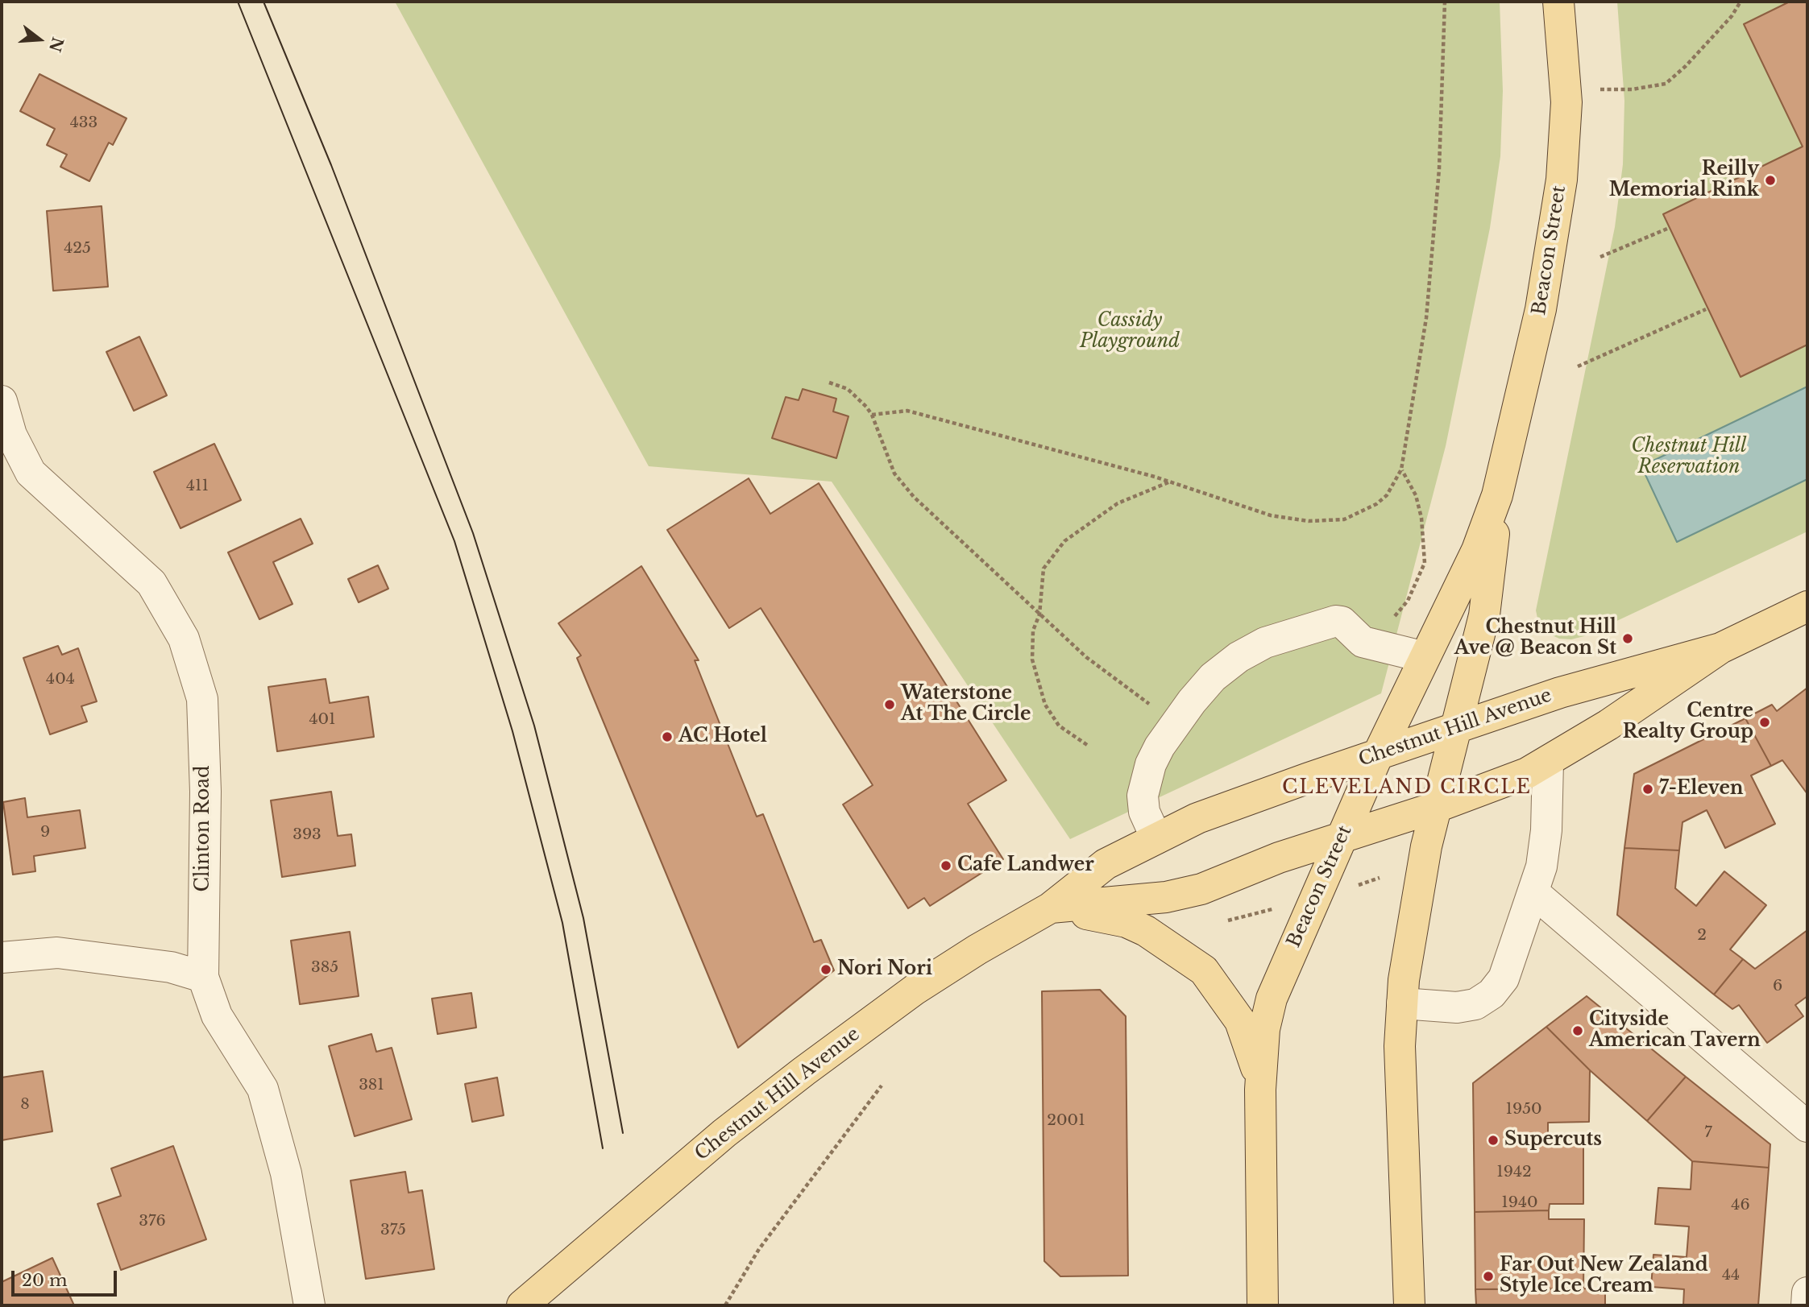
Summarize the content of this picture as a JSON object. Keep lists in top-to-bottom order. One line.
{"streets":{"main road":["Beacon Street","Chestnut Hill Avenue"],"street":["Clinton Road"]},"crossings":[["Beacon Street","Chestnut Hill Avenue"]],"districts":["CLEVELAND CIRCLE"],"parks":["Cassidy Playground","Chestnut Hill Reservation"],"places":["Reilly Memorial Rink","Chestnut Hill Ave @ Beacon St","Waterstone At The Circle","Centre Realty Group","AC Hotel","7-Eleven","Cafe Landwer","Nori Nori","Cityside American Tavern","Supercuts","Far Out New Zealand Style Ice Cream"],"house_numbers":["433","425","411","404","401","9","393","2","385","6","381","8","1950","2001","7","1942","1940","46","376","375","44"],"scale_bar":"20 m","north":"right"}
